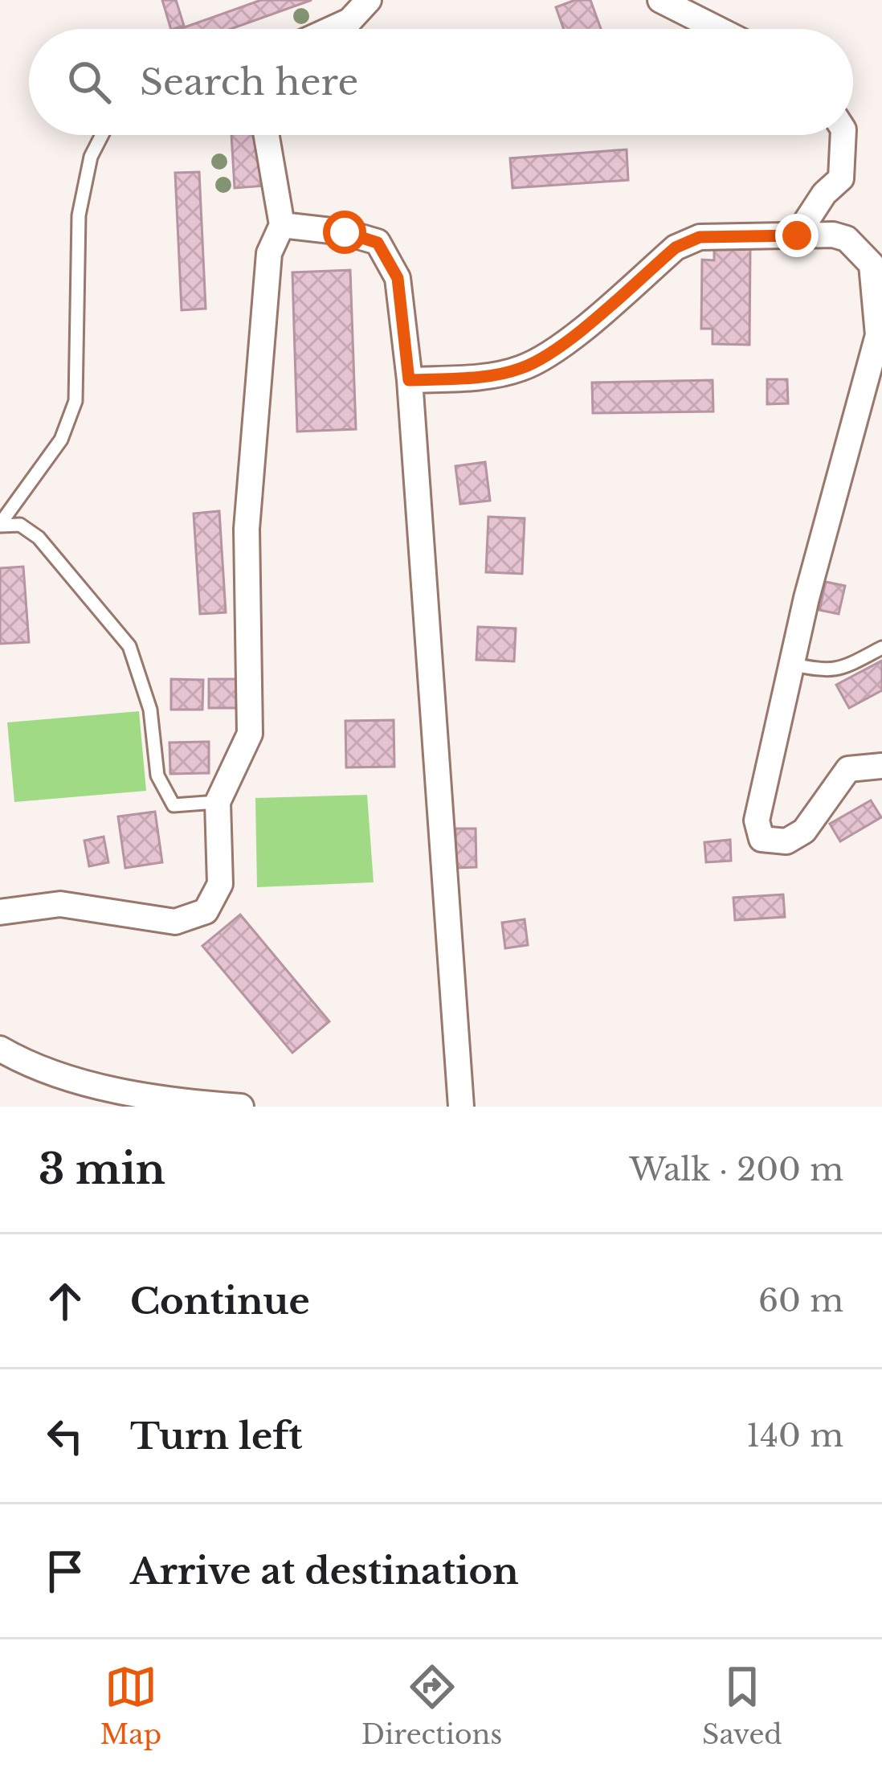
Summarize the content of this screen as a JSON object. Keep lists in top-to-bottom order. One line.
{"page":{"search":"Search here","heading":["3 min","Walk · 200 m"],"list":[["Continue","60 m"],["Turn left","140 m"],"Arrive at destination"],"nav":["Map","Directions","Saved"]}}
